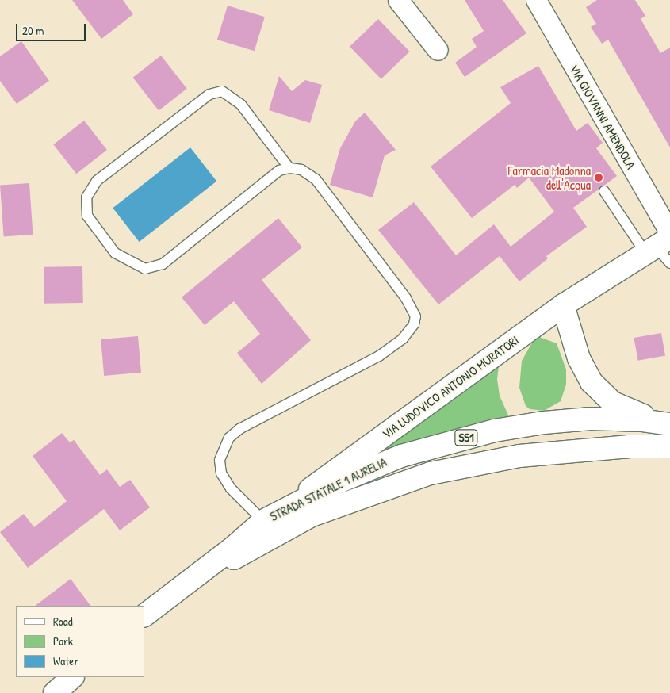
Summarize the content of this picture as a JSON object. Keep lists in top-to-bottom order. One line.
{"streets":{"main road":["VIA LUDOVICO ANTONIO MURATORI","SS1","STRADA STATALE 1 AURELIA"],"street":["VIA GIOVANNI AMENDOLA"]},"crossings":[["VIA GIOVANNI AMENDOLA","VIA LUDOVICO ANTONIO MURATORI"],["VIA LUDOVICO ANTONIO MURATORI","STRADA STATALE 1 AURELIA"]],"places":["Farmacia Madonna dell'Acqua"],"legend":["Road","Park","Water"],"scale_bar":"20 m"}
